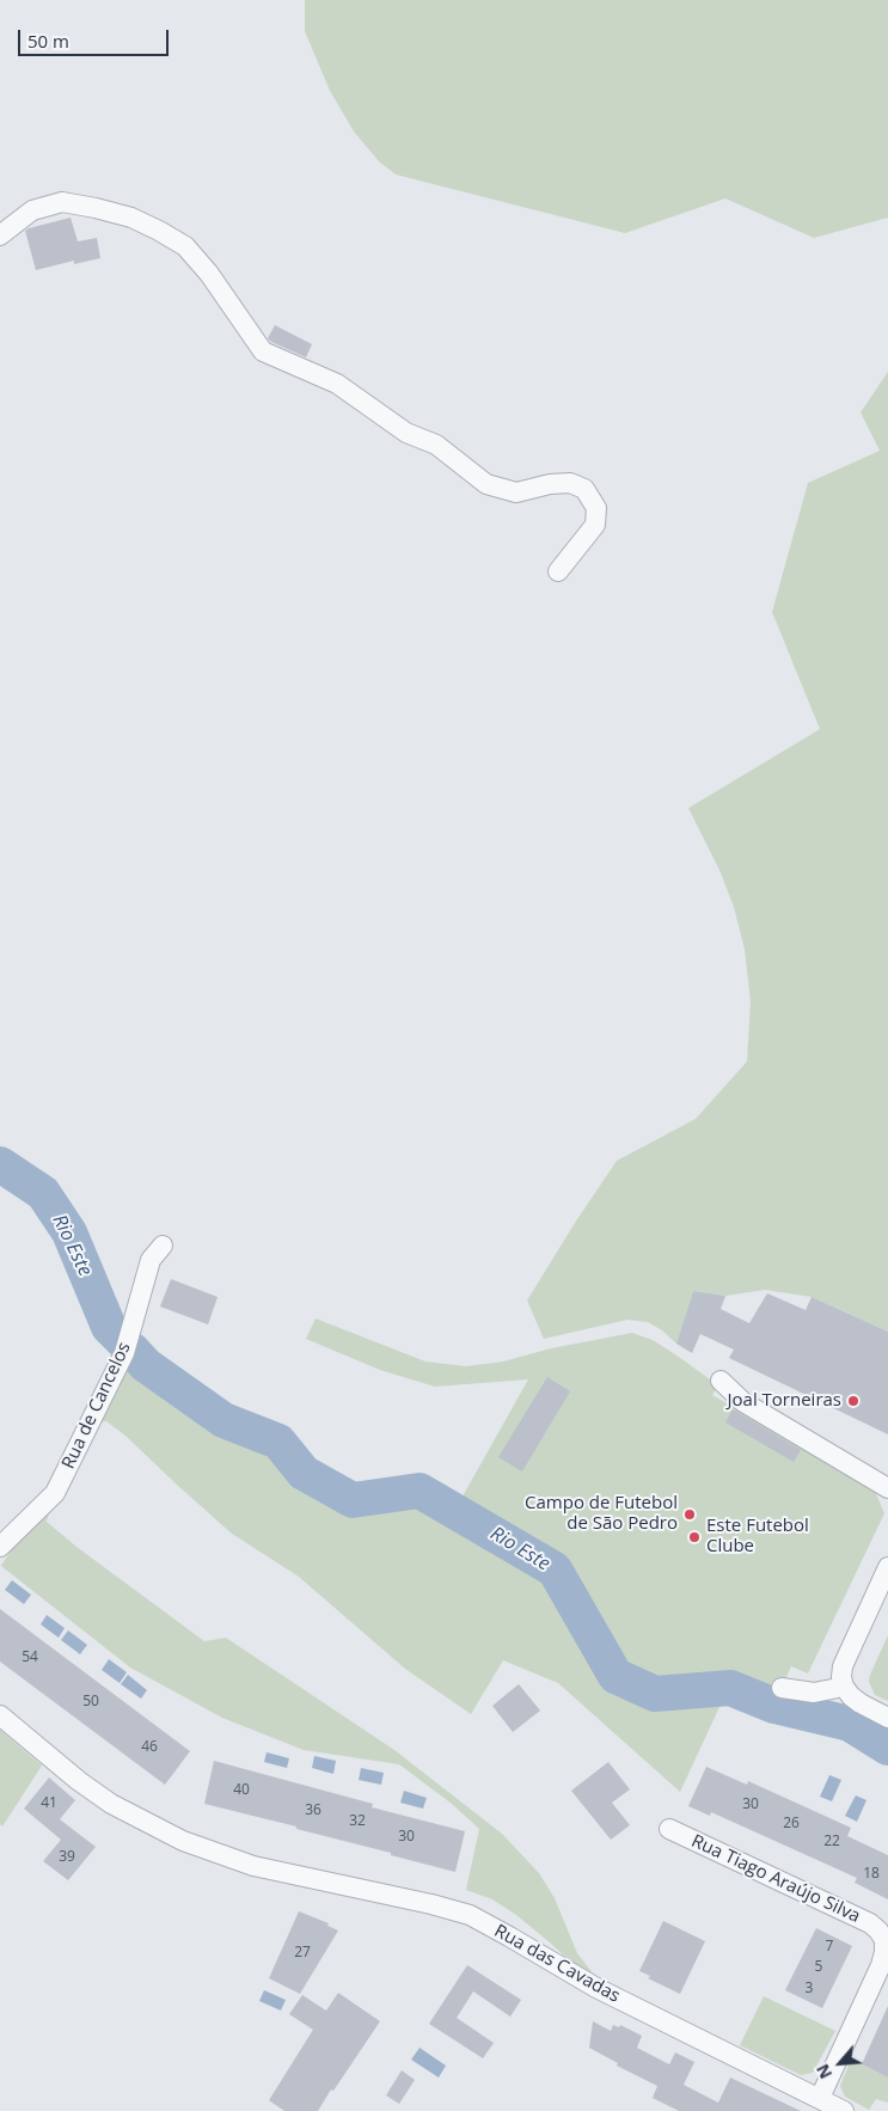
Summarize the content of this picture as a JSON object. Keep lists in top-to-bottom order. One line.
{"streets":{"street":["Rua de Cancelos","Rua Tiago Araújo Silva","Rua das Cavadas"]},"crossings":[["Rua Tiago Araújo Silva","Rua das Cavadas"]],"water":["Rio Este"],"places":["Joal Torneiras","Campo de Futebol de São Pedro","Este Futebol Clube"],"house_numbers":["54","50","46","40","41","30","36","32","26","30","22","39","18","7","27","5","3"],"scale_bar":"50 m","north":"bottom left"}
